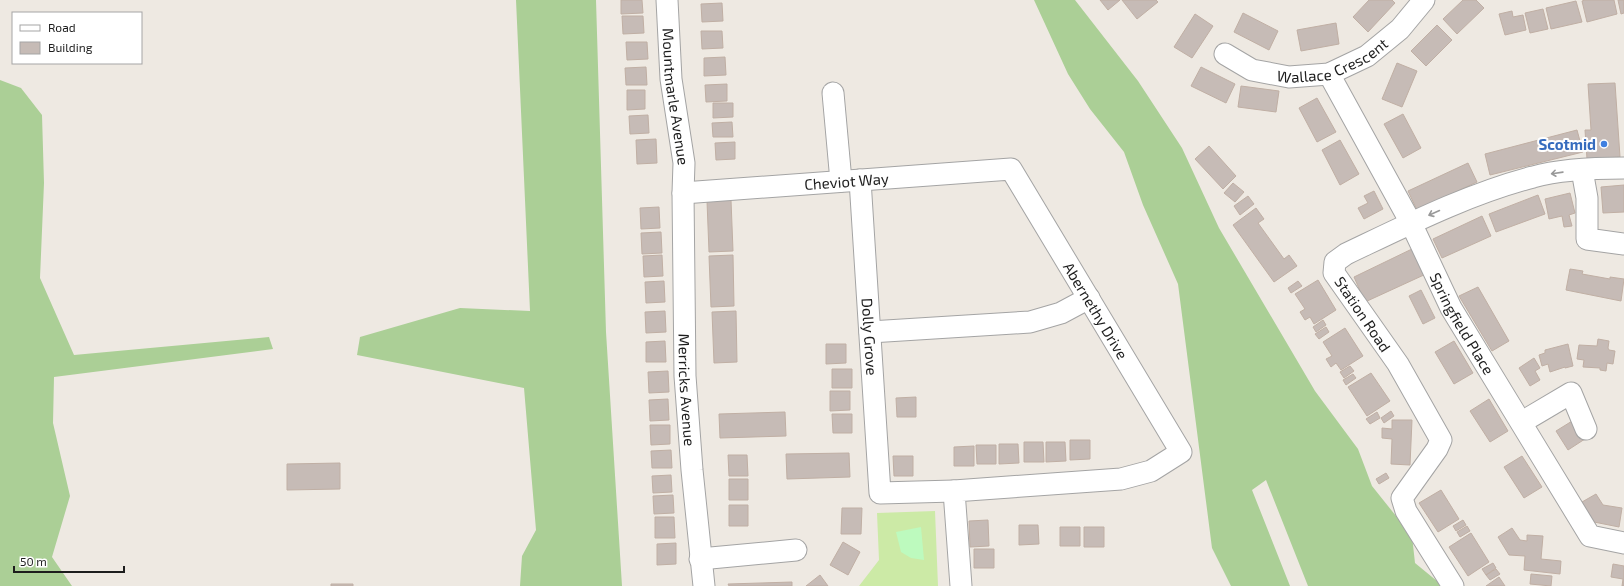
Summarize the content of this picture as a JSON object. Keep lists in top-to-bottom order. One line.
{"streets":{"street":["Wallace Crescent","Mountmarle Avenue","Cheviot Way","Abernethy Drive","Station Road","Springfield Place","Dolly Grove","Merricks Avenue"]},"crossings":[["Wallace Crescent","Springfield Place"],["Mountmarle Avenue","Cheviot Way"],["Mountmarle Avenue","Merricks Avenue"],["Cheviot Way","Abernethy Drive"],["Cheviot Way","Dolly Grove"],["Cheviot Way","Merricks Avenue"],["Abernethy Drive","Dolly Grove"],["Station Road","Springfield Place"]],"places":["Scotmid"],"legend":["Road","Building"],"scale_bar":"50 m"}
